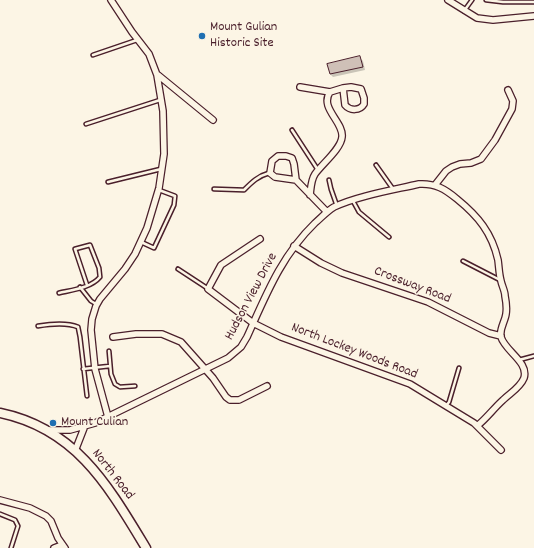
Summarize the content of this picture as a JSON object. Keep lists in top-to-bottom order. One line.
{"streets":{"main road":["North Road"],"street":["Crossway Road","Hudson View Drive","North Lockey Woods Road"]},"crossings":[["Crossway Road","Hudson View Drive"],["Hudson View Drive","North Lockey Woods Road"],["Hudson View Drive","North Road"]],"places":["Mount Gulian Historic Site","Mount Culian"]}
